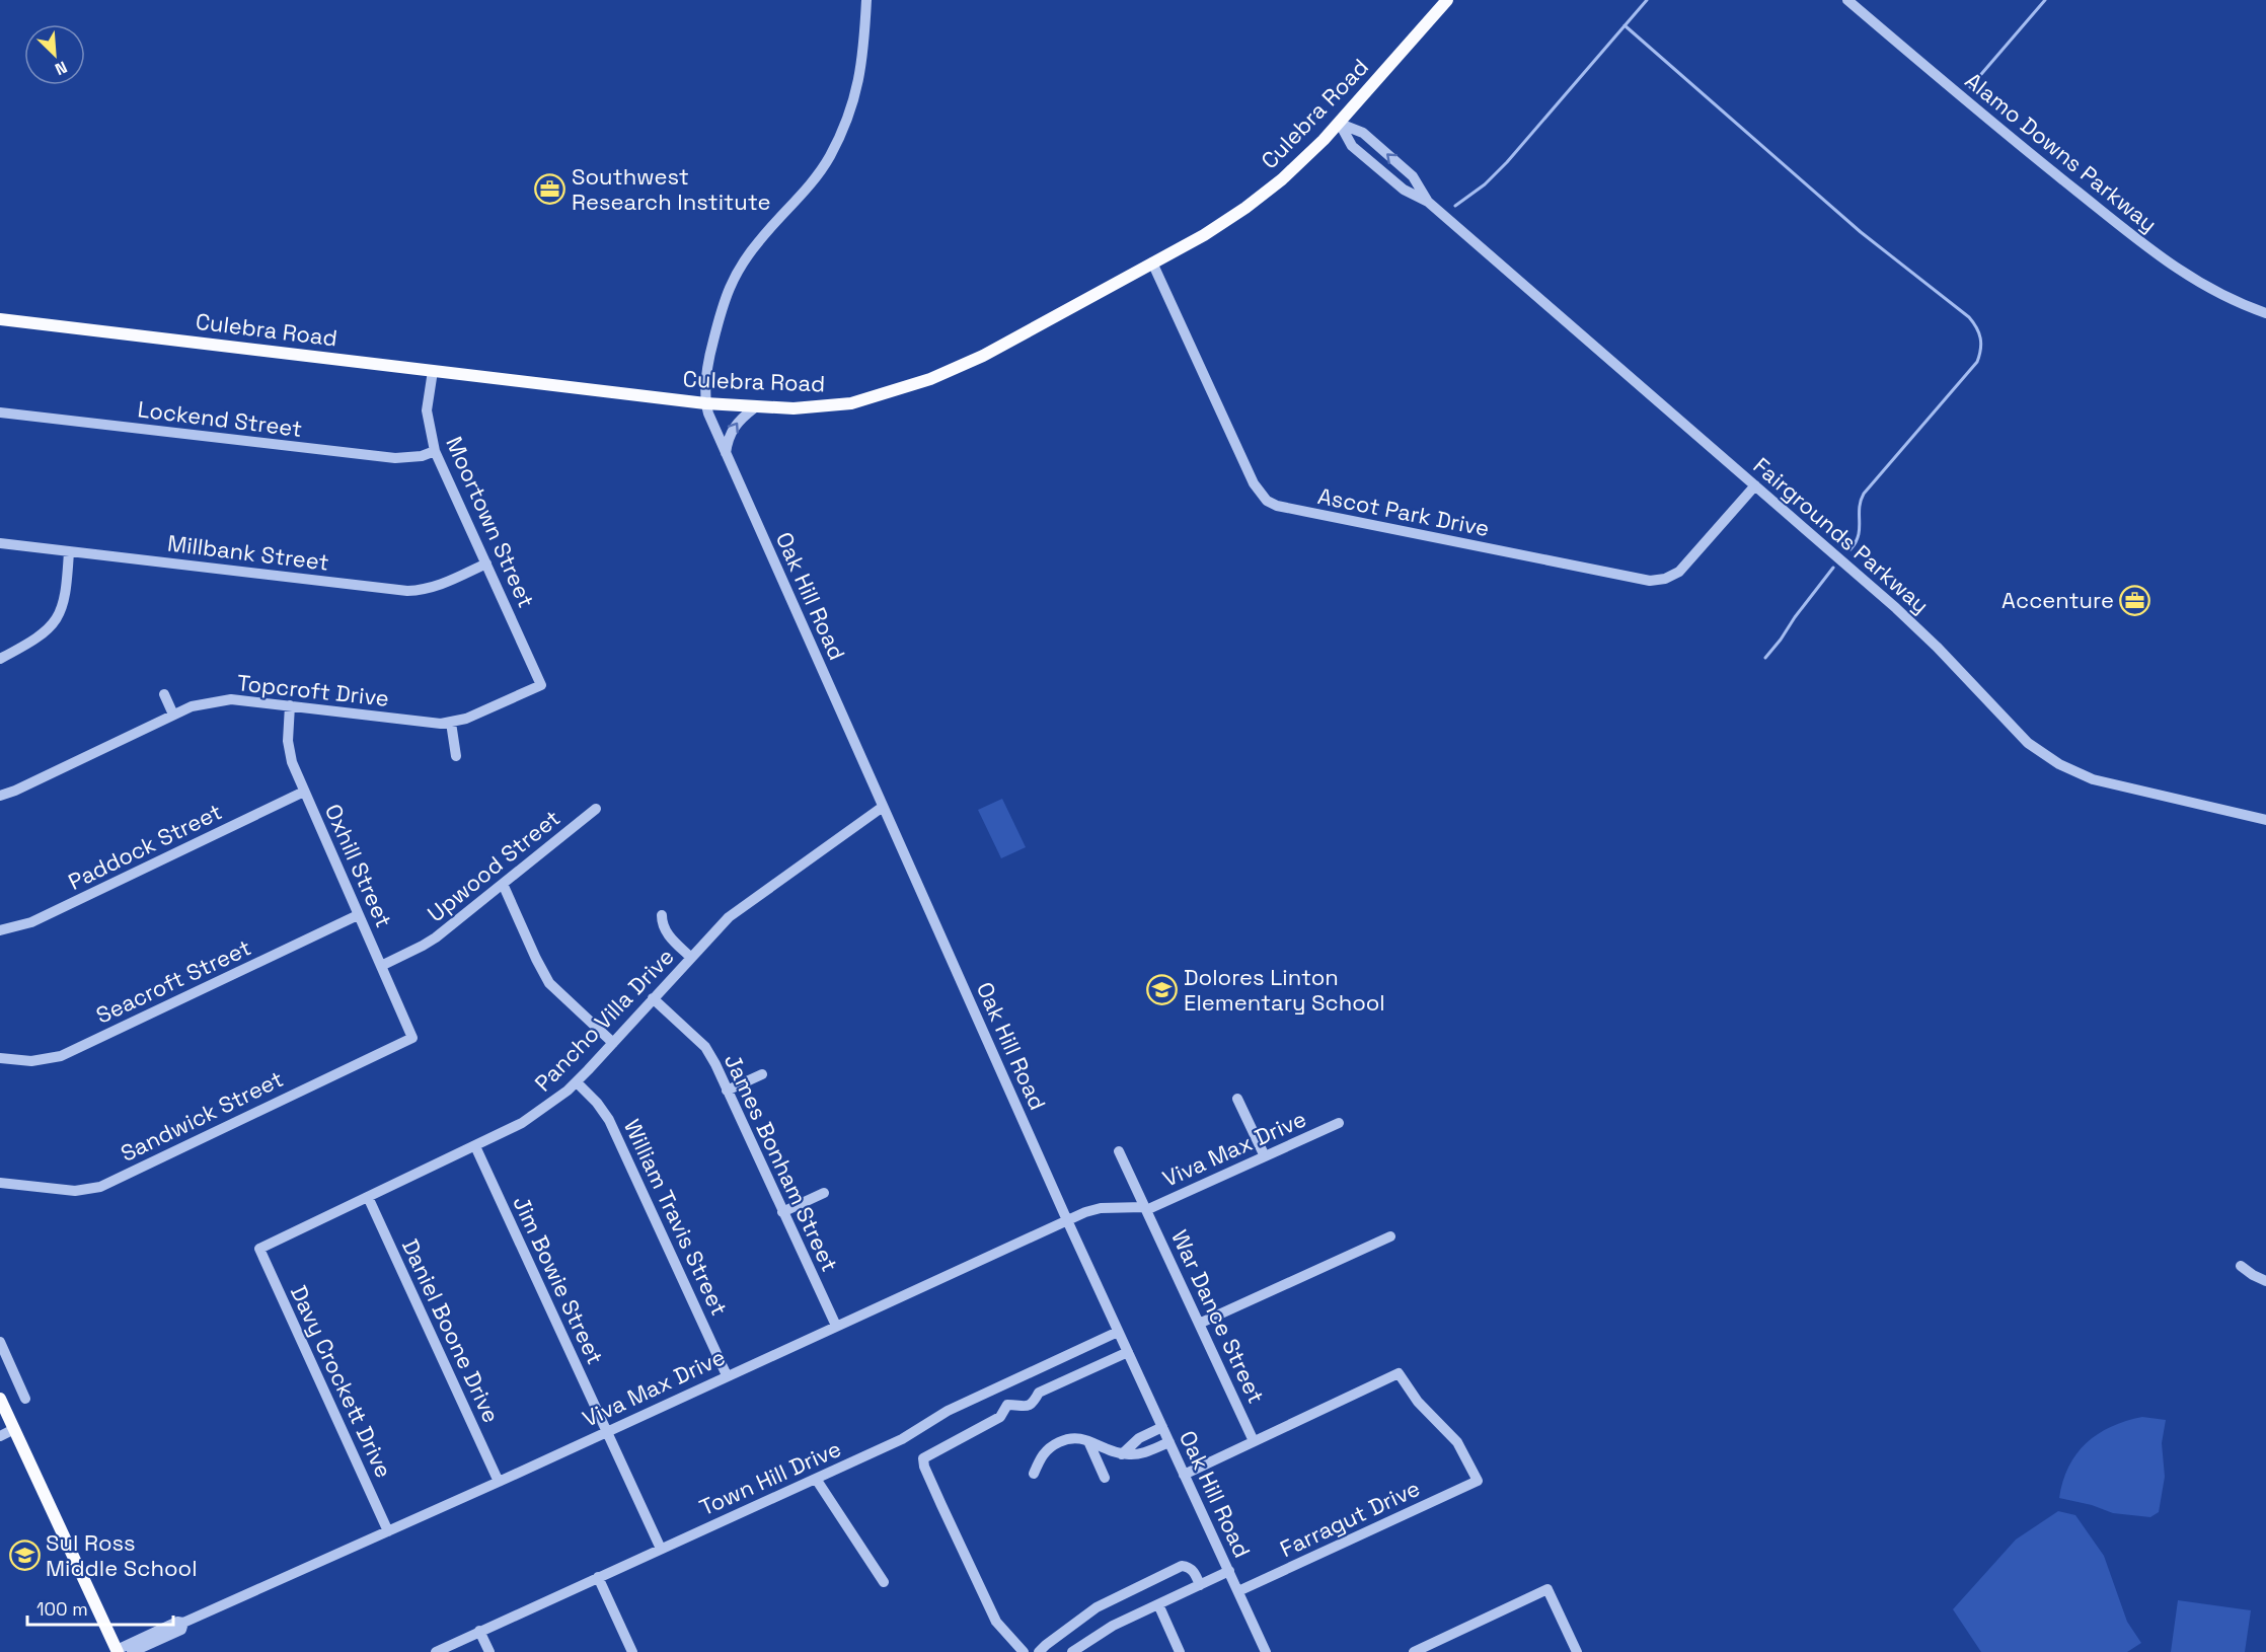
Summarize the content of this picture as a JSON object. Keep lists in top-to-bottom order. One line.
{"streets":{"main road":["Culebra Road"],"street":["Alamo Downs Parkway","Lockend Street","Ascot Park Drive","Moortown Street","Fairgrounds Parkway","Millbank Street","Oak Hill Road","Topcroft Drive","Paddock Street","Oxhill Street","Upwood Street","Seacroft Street","Pancho Villa Drive","Sandwick Street","Viva Max Drive","James Bonham Street","William Travis Street","Jim Bowie Street","War Dance Street","Daniel Boone Drive","Davy Crockett Drive","Town Hill Drive","Farragut Drive"]},"crossings":[["Culebra Road","Ascot Park Drive"],["Culebra Road","Moortown Street"],["Culebra Road","Fairgrounds Parkway"],["Culebra Road","Oak Hill Road"],["Lockend Street","Moortown Street"],["Ascot Park Drive","Fairgrounds Parkway"],["Moortown Street","Millbank Street"],["Moortown Street","Topcroft Drive"],["Oak Hill Road","Pancho Villa Drive"],["Oak Hill Road","Viva Max Drive"],["Oak Hill Road","Town Hill Drive"],["Oak Hill Road","Farragut Drive"],["Topcroft Drive","Oxhill Street"],["Paddock Street","Oxhill Street"],["Oxhill Street","Upwood Street"],["Oxhill Street","Seacroft Street"],["Oxhill Street","Sandwick Street"],["Pancho Villa Drive","James Bonham Street"],["Pancho Villa Drive","William Travis Street"],["Pancho Villa Drive","Jim Bowie Street"],["Pancho Villa Drive","Daniel Boone Drive"],["Pancho Villa Drive","Davy Crockett Drive"],["Viva Max Drive","James Bonham Street"],["Viva Max Drive","William Travis Street"],["Viva Max Drive","Jim Bowie Street"],["Viva Max Drive","War Dance Street"],["Viva Max Drive","Daniel Boone Drive"],["Viva Max Drive","Davy Crockett Drive"],["Jim Bowie Street","Town Hill Drive"],["War Dance Street","Farragut Drive"]],"places":{"office":["Southwest Research Institute","Accenture"],"school or university":["Dolores Linton Elementary School","Sul Ross Middle School"]},"scale_bar":"100 m","north":"bottom right"}
